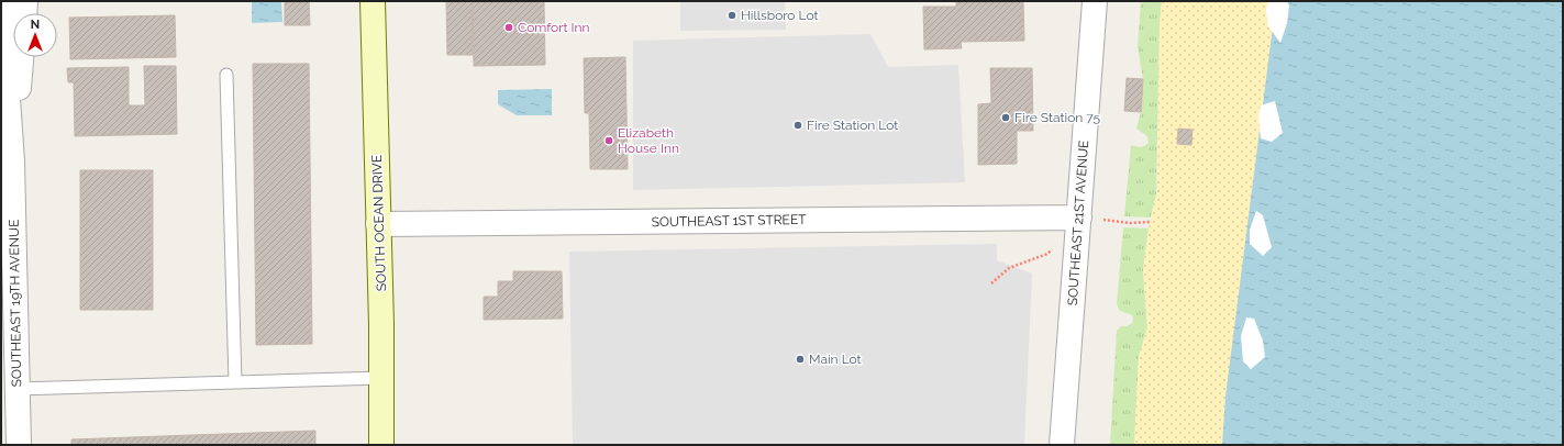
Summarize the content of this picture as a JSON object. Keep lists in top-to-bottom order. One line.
{"streets":{"main road":["SOUTH OCEAN DRIVE"],"street":["SOUTHEAST 1ST STREET","SOUTHEAST 21ST AVENUE","SOUTHEAST 19TH AVENUE"]},"crossings":[["SOUTHEAST 1ST STREET","SOUTH OCEAN DRIVE"],["SOUTHEAST 1ST STREET","SOUTHEAST 21ST AVENUE"]],"places":["Hillsboro Lot","Comfort Inn","Fire Station 75","Fire Station Lot","Elizabeth House Inn","Main Lot"],"north":"top"}
